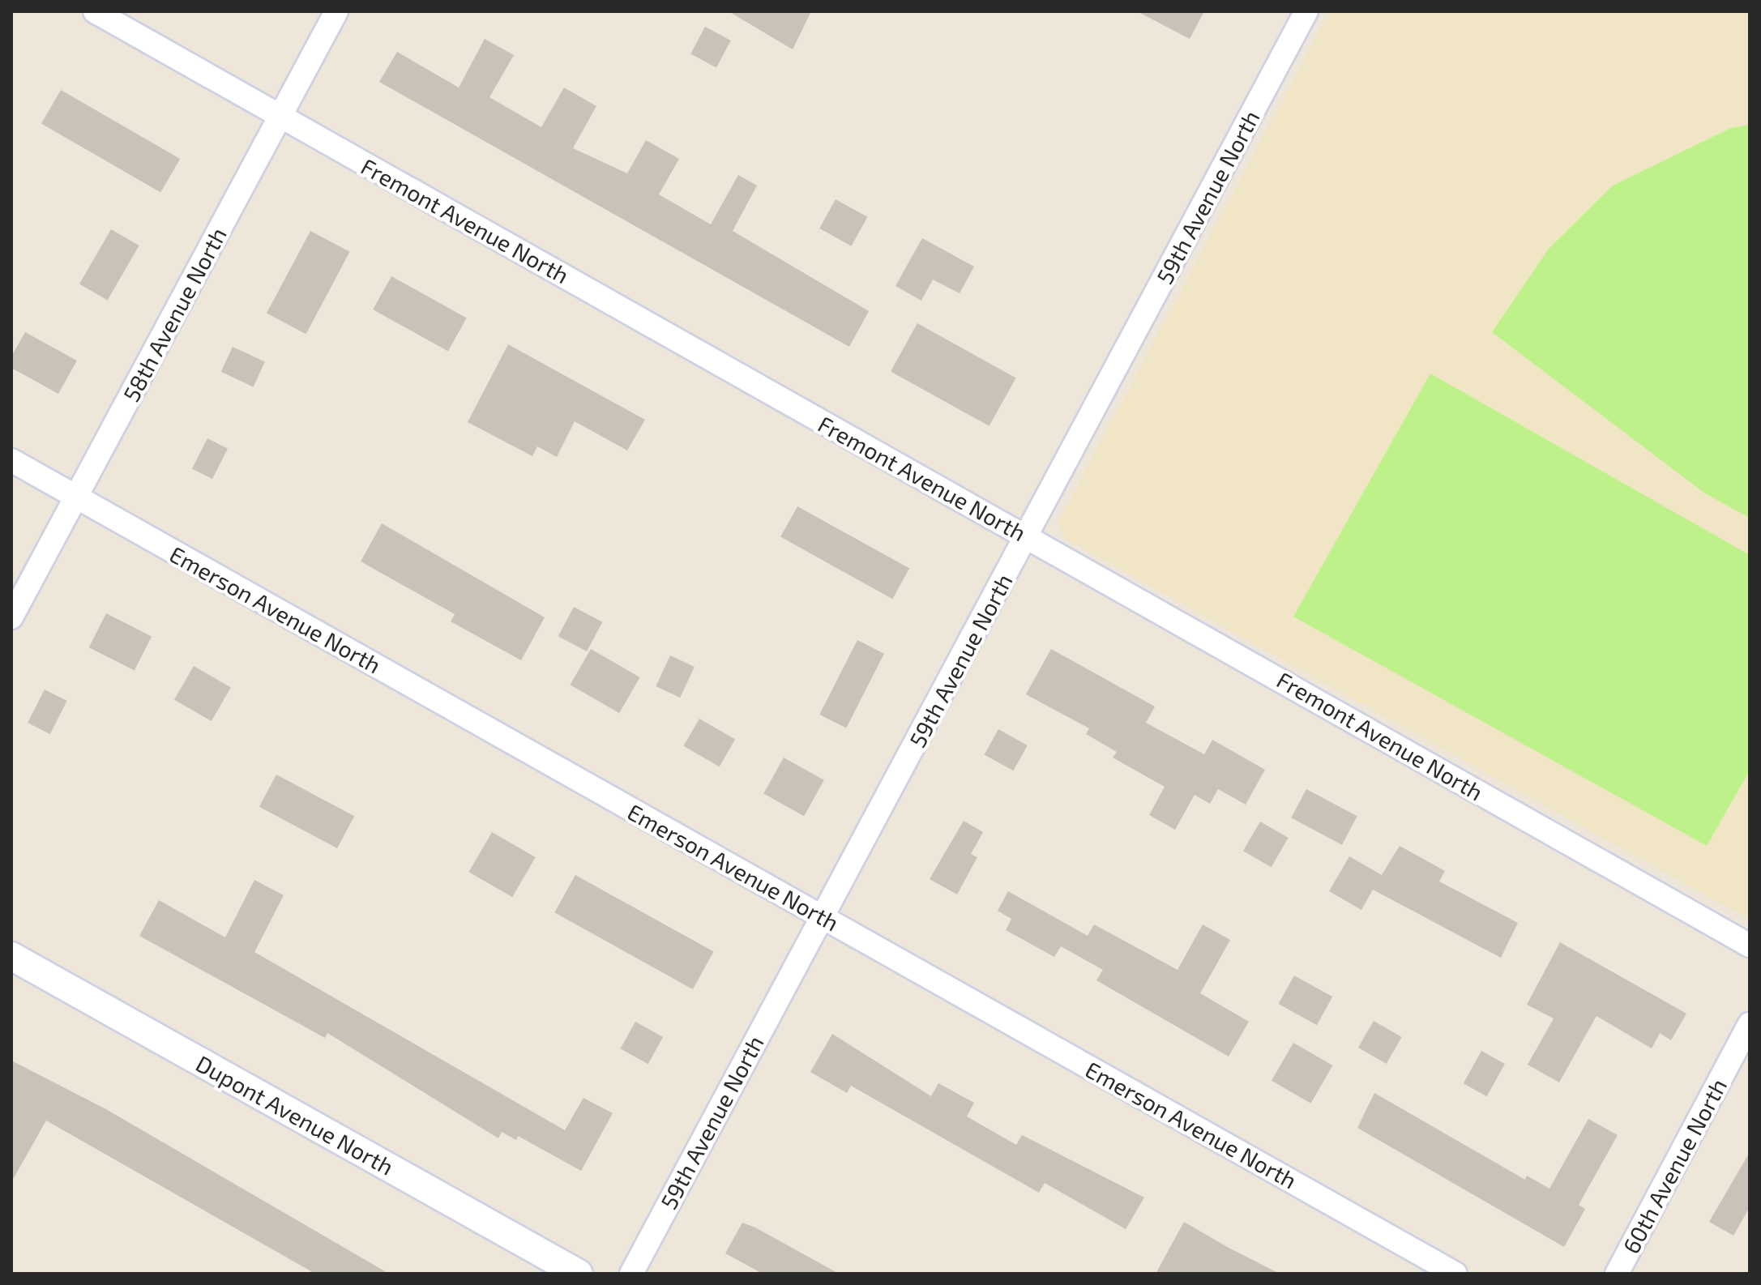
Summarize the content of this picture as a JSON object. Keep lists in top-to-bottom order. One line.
{"streets":{"street":["59th Avenue North","Fremont Avenue North","58th Avenue North","Emerson Avenue North","Dupont Avenue North","60th Avenue North"]},"crossings":[["59th Avenue North","Fremont Avenue North"],["59th Avenue North","Emerson Avenue North"],["Fremont Avenue North","58th Avenue North"],["58th Avenue North","Emerson Avenue North"]]}
